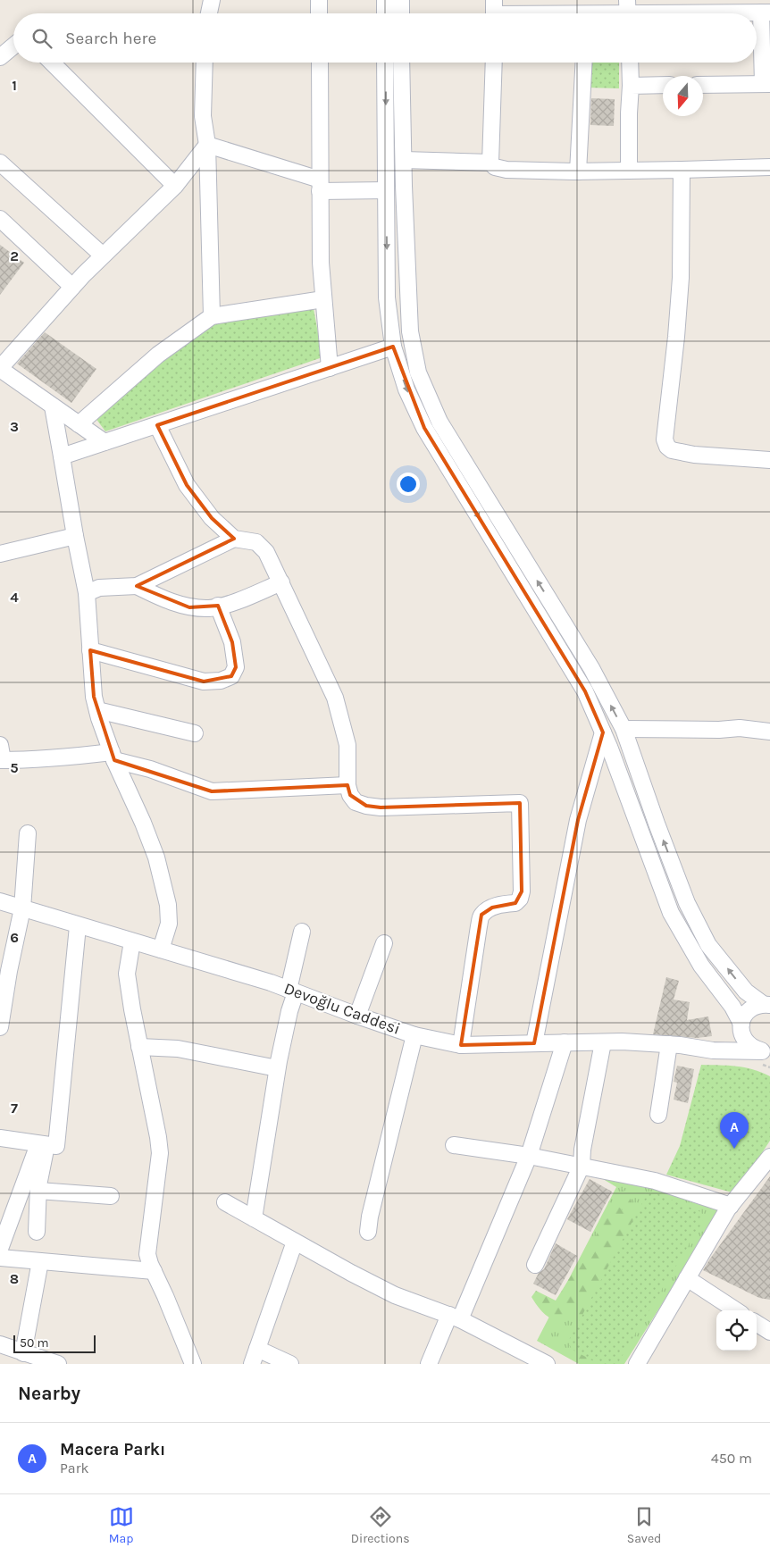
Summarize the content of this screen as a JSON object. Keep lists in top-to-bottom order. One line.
{"streets":{"street":["Devoğlu Caddesi"]},"scale_bar":"50 m","north":"bottom","page":{"search":"Search here","pins":"A","scale":"50 m","heading":"Nearby","list":[{"mark":"A","name":"Macera Parkı","note":"Park","value":"450 m"}],"nav":["Map","Directions","Saved"]},"grid":{"rows":["1","2","3","4","5","6","7","8"]}}
